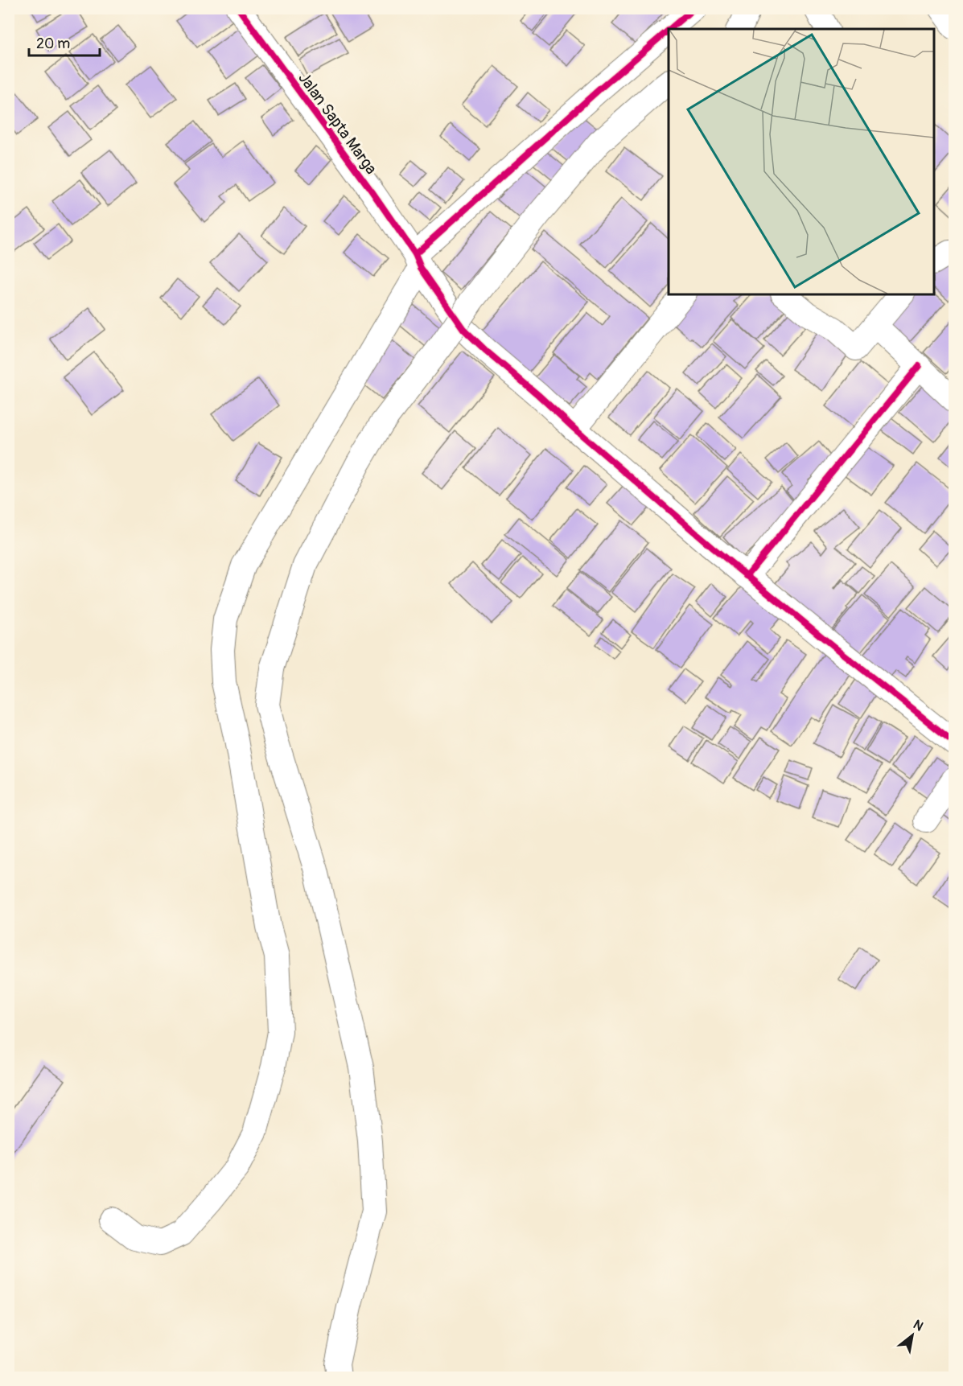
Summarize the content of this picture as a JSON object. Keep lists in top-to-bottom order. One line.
{"streets":{"street":["Jalan Sapta Marga"]},"scale_bar":"20 m","north":"top right"}
